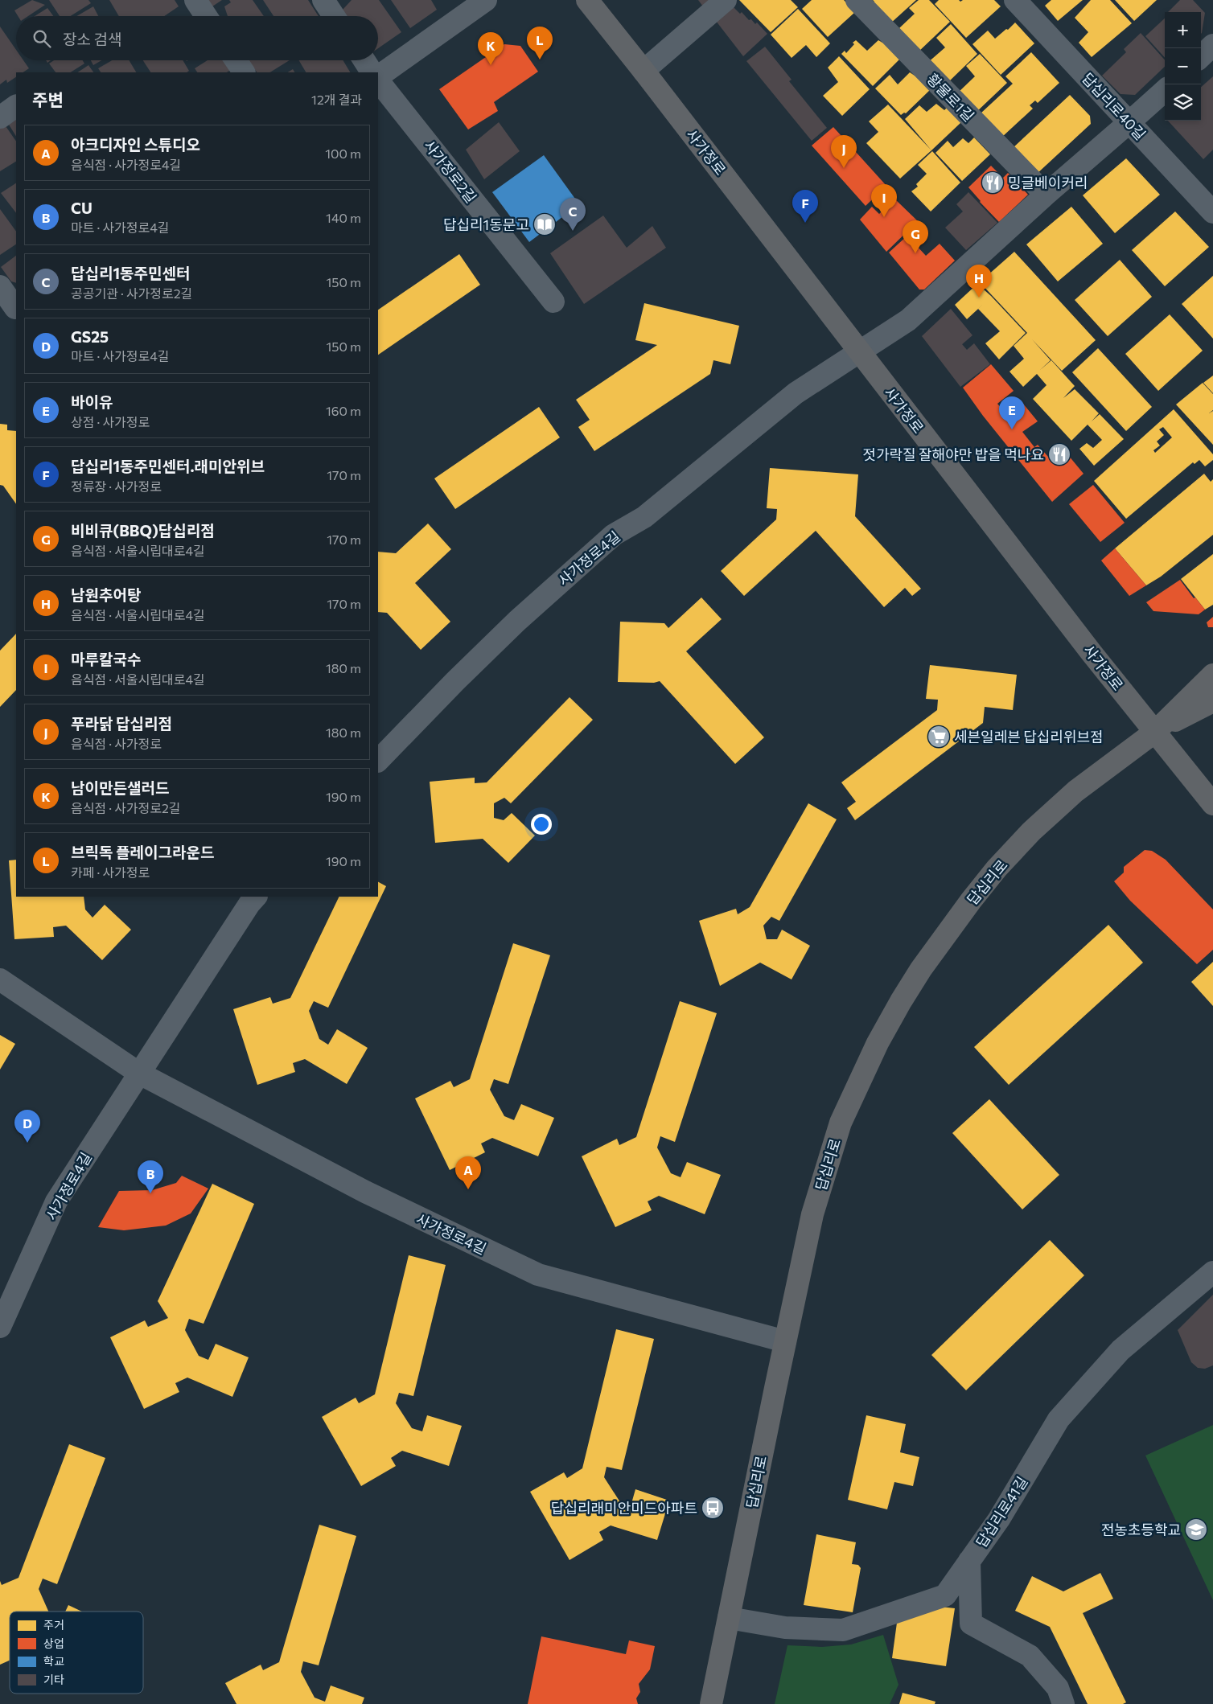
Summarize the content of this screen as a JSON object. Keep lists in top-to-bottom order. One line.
{"streets":{"main road":["사가정로","답십리로"],"street":["황물로1길","답십리로40길","사가정로2길","사가정로4길","답십리로41길"]},"crossings":[["황물로1길","사가정로4길"],["답십리로40길","사가정로4길"],["사가정로","사가정로4길"],["사가정로","답십리로"],["사가정로4길","답십리로"],["답십리로","답십리로41길"]],"places":{"restaurant":["밍글베이커리","젓가락질 잘해야만 밥을 먹나요"],"library":["답십리1동문고"],"supermarket":["세븐일레븐 답십리위브점"],"bus stop":["답십리래미안미드아파트"],"school or university":["전농초등학교"]},"legend":["주거","상업","학교","기타"],"page":{"map_buttons":["+","−"],"search":"장소 검색","pins":["L","K","J","I","F","C","G","H","E","D","A","B"],"heading":["주변","12개 결과"],"list":[{"mark":"A","name":"아크디자인 스튜디오","note":"음식점 · 사가정로4길","value":"100 m"},{"mark":"B","name":"CU","note":"마트 · 사가정로4길","value":"140 m"},{"mark":"C","name":"답십리1동주민센터","note":"공공기관 · 사가정로2길","value":"150 m"},{"mark":"D","name":"GS25","note":"마트 · 사가정로4길","value":"150 m"},{"mark":"E","name":"바이유","note":"상점 · 사가정로","value":"160 m"},{"mark":"F","name":"답십리1동주민센터.래미안위브","note":"정류장 · 사가정로","value":"170 m"},{"mark":"G","name":"비비큐(BBQ)답십리점","note":"음식점 · 서울시립대로4길","value":"170 m"},{"mark":"H","name":"남원추어탕","note":"음식점 · 서울시립대로4길","value":"170 m"},{"mark":"I","name":"마루칼국수","note":"음식점 · 서울시립대로4길","value":"180 m"},{"mark":"J","name":"푸라닭 답십리점","note":"음식점 · 사가정로","value":"180 m"},{"mark":"K","name":"남이만든샐러드","note":"음식점 · 사가정로2길","value":"190 m"},{"mark":"L","name":"브릭독 플레이그라운드","note":"카페 · 사가정로","value":"190 m"}]}}
